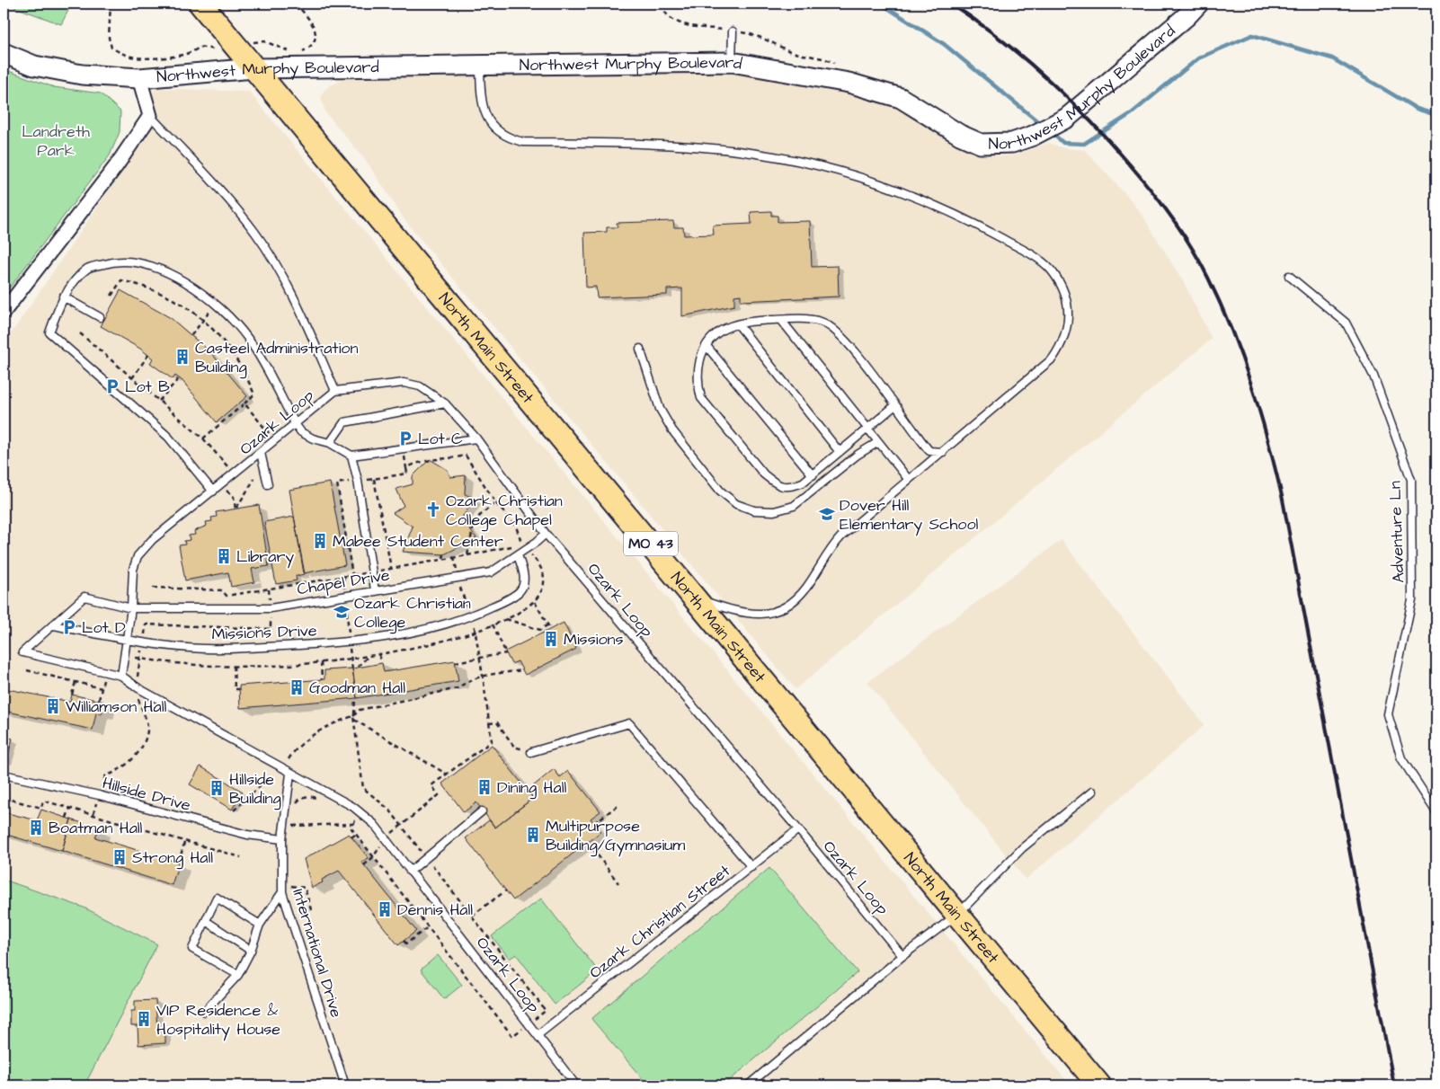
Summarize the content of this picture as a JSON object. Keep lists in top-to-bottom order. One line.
{"streets":{"main road":["North Main Street","MO 43"],"street":["Northwest Murphy Boulevard"],"lane":["Ozark Loop","Adventure Ln","Chapel Drive","Missions Drive","Hillside Drive","Ozark Christian Street","International Drive"]},"crossings":[["Northwest Murphy Boulevard","North Main Street"],["Ozark Loop","Chapel Drive"],["Ozark Loop","Missions Drive"],["Ozark Loop","Ozark Christian Street"],["Ozark Loop","International Drive"],["Chapel Drive","Missions Drive"],["Hillside Drive","International Drive"]],"parks":["Landreth Park"],"places":{"building":["Casteel Administration Building","Mabee Student Center","Library","Missions","Goodman Hall","Williamson Hall","Dining Hall","Hillside Building","Boatman Hall","Multipurpose Building/Gymnasium","Strong Hall","Dennis Hall","VIP Residence & Hospitality House"],"parking":["Lot B","Lot C","Lot D"],"church":["Ozark Christian College Chapel"],"school or university":["Dover Hill Elementary School","Ozark Christian College"]}}
